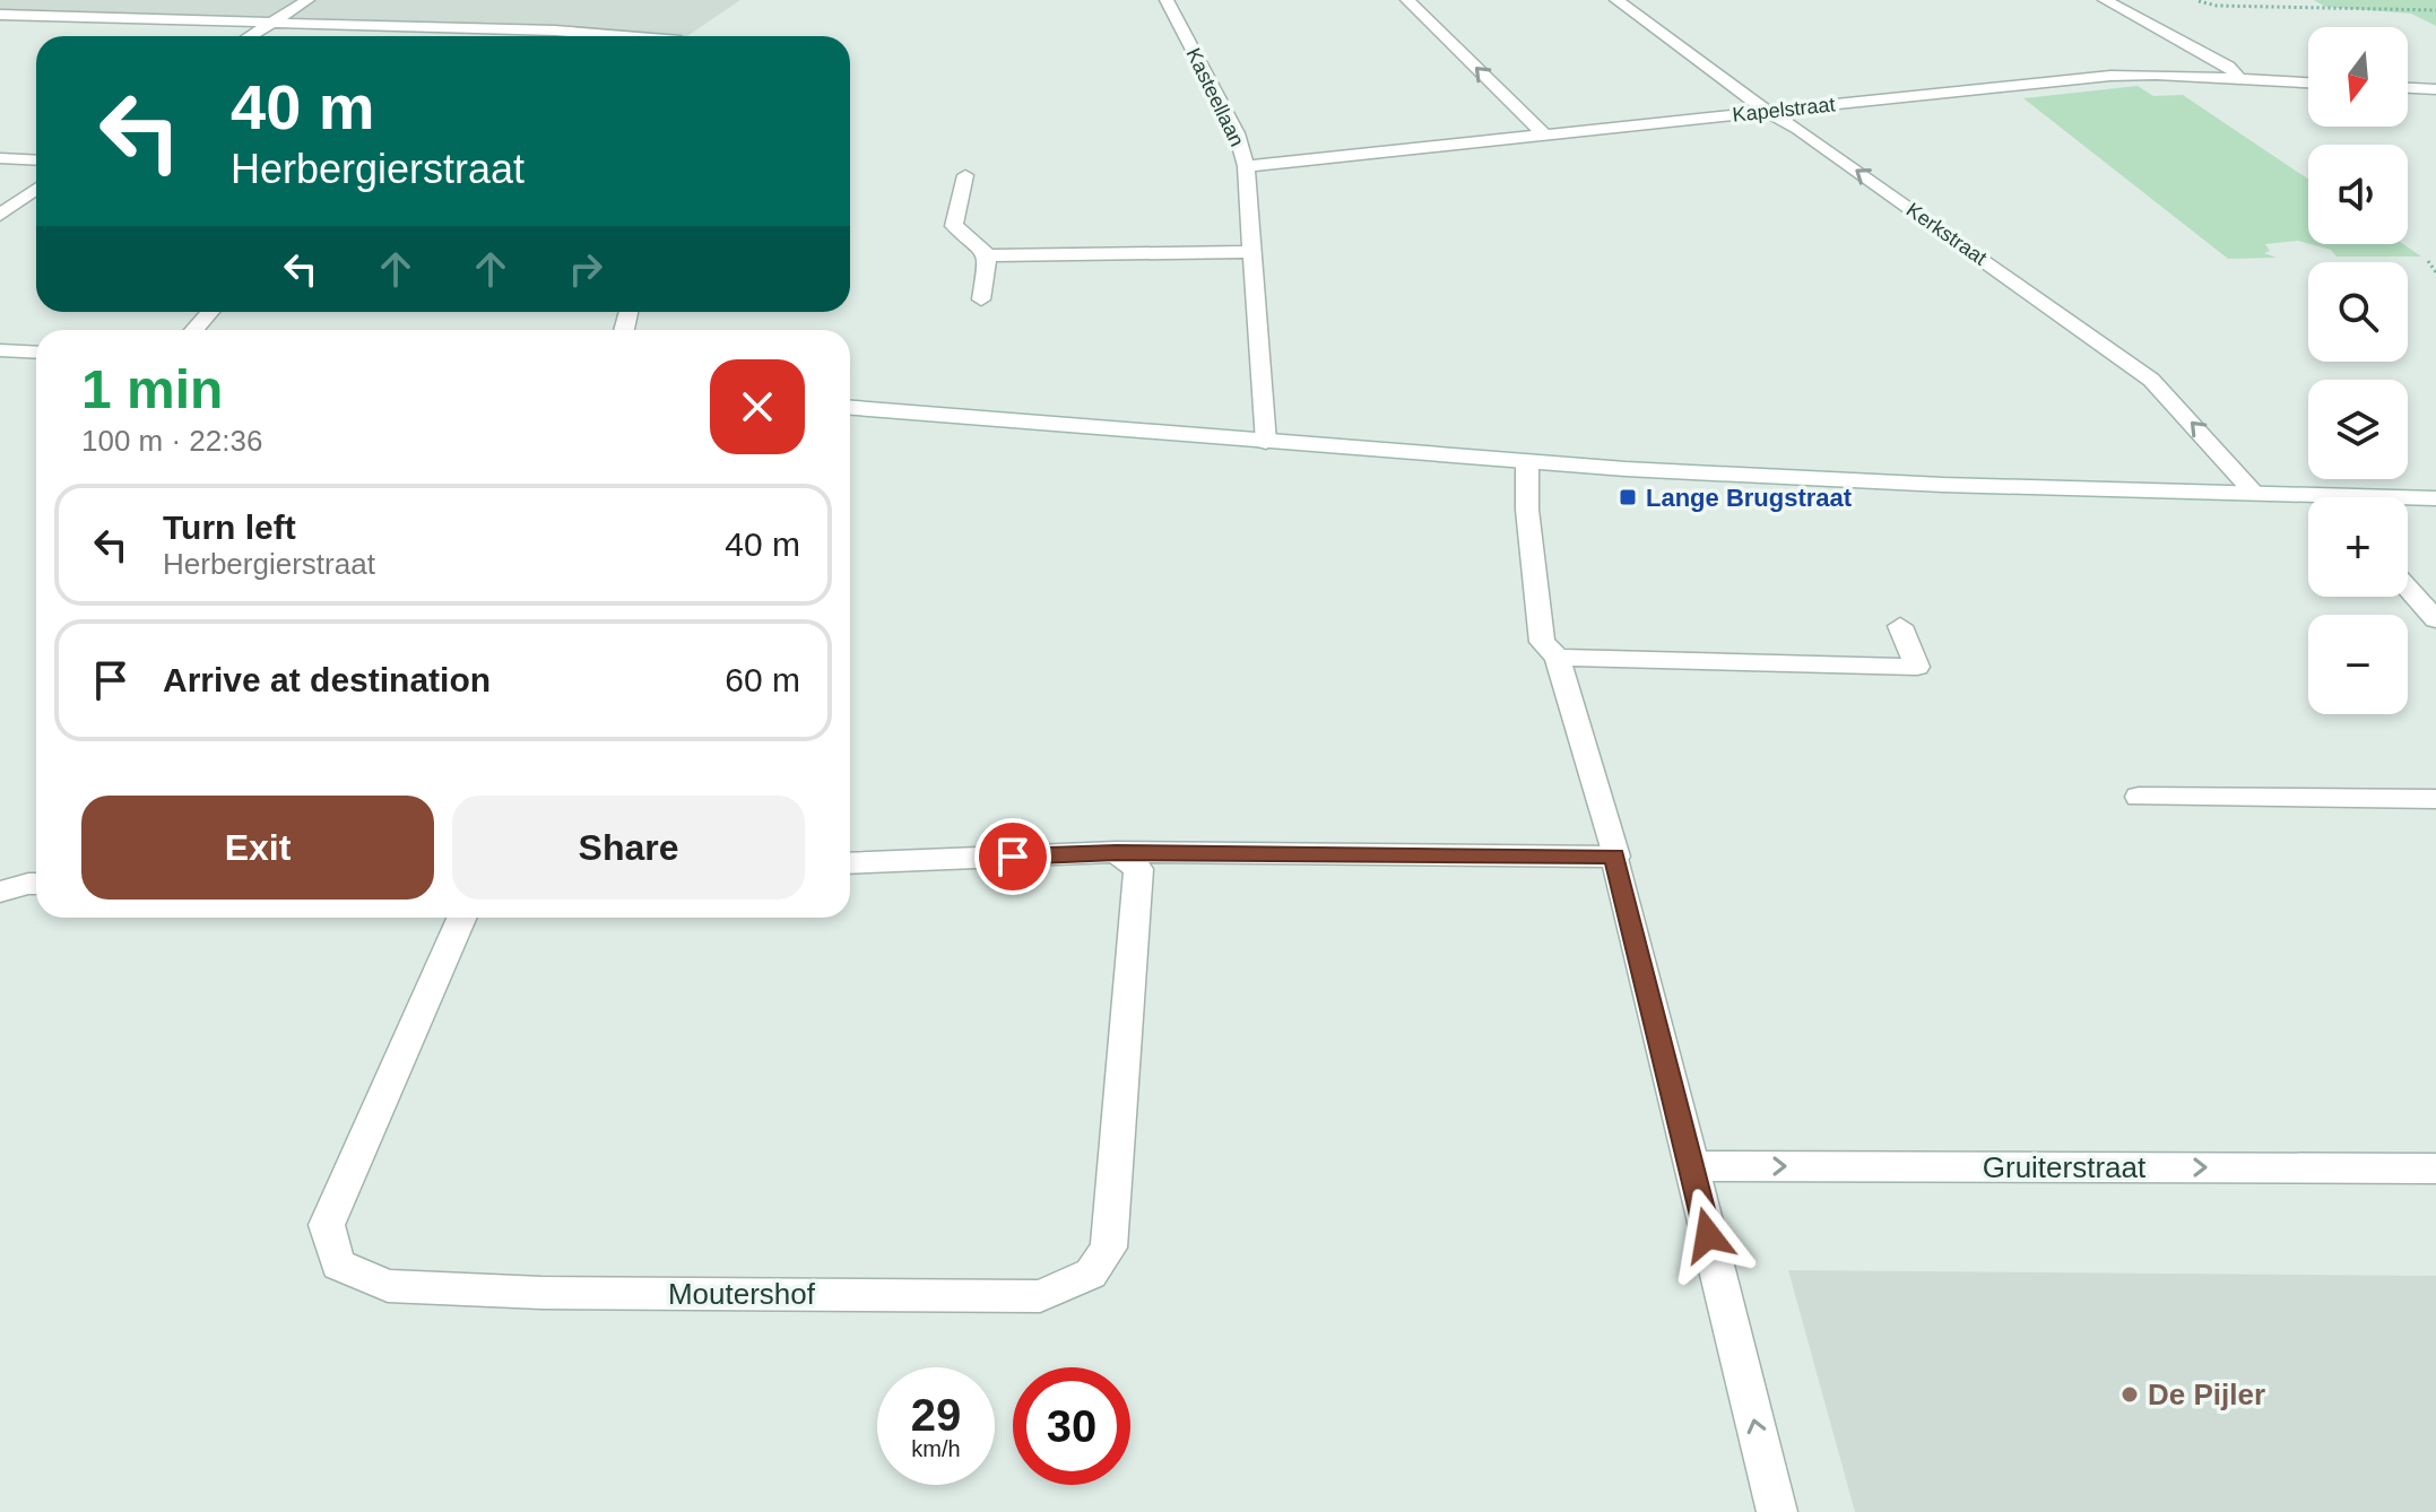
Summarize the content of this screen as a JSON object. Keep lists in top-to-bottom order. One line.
{"streets":{"street":["Kasteellaan","Kapelstraat","Kerkstraat","Gruiterstraat","Moutershof"]},"crossings":[["Kasteellaan","Kapelstraat"],["Kapelstraat","Kerkstraat"]],"one_way":["Kerkstraat","Gruiterstraat"],"places":{"transit":["Lange Brugstraat"],"other":["De Pijler"]},"north":"bottom","page":{"map_buttons":["+","−"],"turn":["40 m","Herbergierstraat"],"heading":["1 min","100 m · 22:36"],"list":[{"name":"Turn left","note":"Herbergierstraat","value":"40 m"},{"name":"Arrive at destination","value":"60 m"}],"buttons":["Exit","Share"],"speed":"29 km/h","limit":"30"}}
